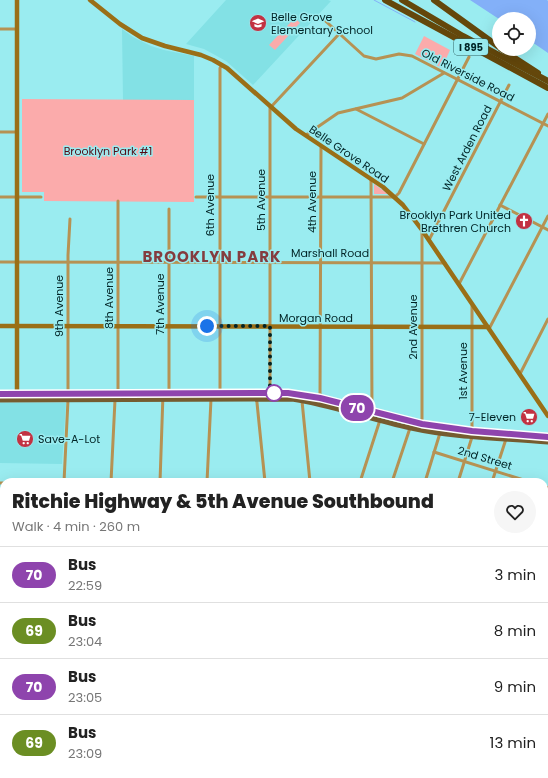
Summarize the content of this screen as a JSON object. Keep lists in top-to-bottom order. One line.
{"streets":{"highway":["I 895"],"street":["Old Riverside Road","West Arden Road","Belle Grove Road","5th Avenue","4th Avenue","6th Avenue","Marshall Road","8th Avenue","7th Avenue","9th Avenue","Morgan Road","2nd Avenue","1st Avenue","2nd Street"]},"crossings":[["Old Riverside Road","West Arden Road"],["West Arden Road","Belle Grove Road"],["Belle Grove Road","5th Avenue"],["Belle Grove Road","4th Avenue"],["Belle Grove Road","6th Avenue"],["Belle Grove Road","Marshall Road"],["Belle Grove Road","Morgan Road"],["Belle Grove Road","2nd Avenue"],["Belle Grove Road","1st Avenue"],["5th Avenue","Marshall Road"],["5th Avenue","Morgan Road"],["4th Avenue","Marshall Road"],["4th Avenue","Morgan Road"],["6th Avenue","Marshall Road"],["6th Avenue","Morgan Road"],["Marshall Road","8th Avenue"],["Marshall Road","7th Avenue"],["Marshall Road","9th Avenue"],["Marshall Road","2nd Avenue"],["8th Avenue","Morgan Road"],["7th Avenue","Morgan Road"],["9th Avenue","Morgan Road"],["Morgan Road","2nd Avenue"],["Morgan Road","1st Avenue"],["1st Avenue","2nd Street"]],"districts":["BROOKLYN PARK"],"parks":["Brooklyn Park #1"],"places":{"school or university":["Belle Grove Elementary School"],"church":["Brooklyn Park United Brethren Church"],"supermarket":["7-Eleven","Save-A-Lot"]},"lines":["bus line 70"],"page":{"on_map":"70","heading":["Ritchie Highway & 5th Avenue Southbound","Walk · 4 min · 260 m"],"list":[{"mark":"70","name":"Bus","note":"22:59","value":"3 min"},{"mark":"69","name":"Bus","note":"23:04","value":"8 min"},{"mark":"70","name":"Bus","note":"23:05","value":"9 min"},{"mark":"69","name":"Bus","note":"23:09","value":"13 min"}]}}
